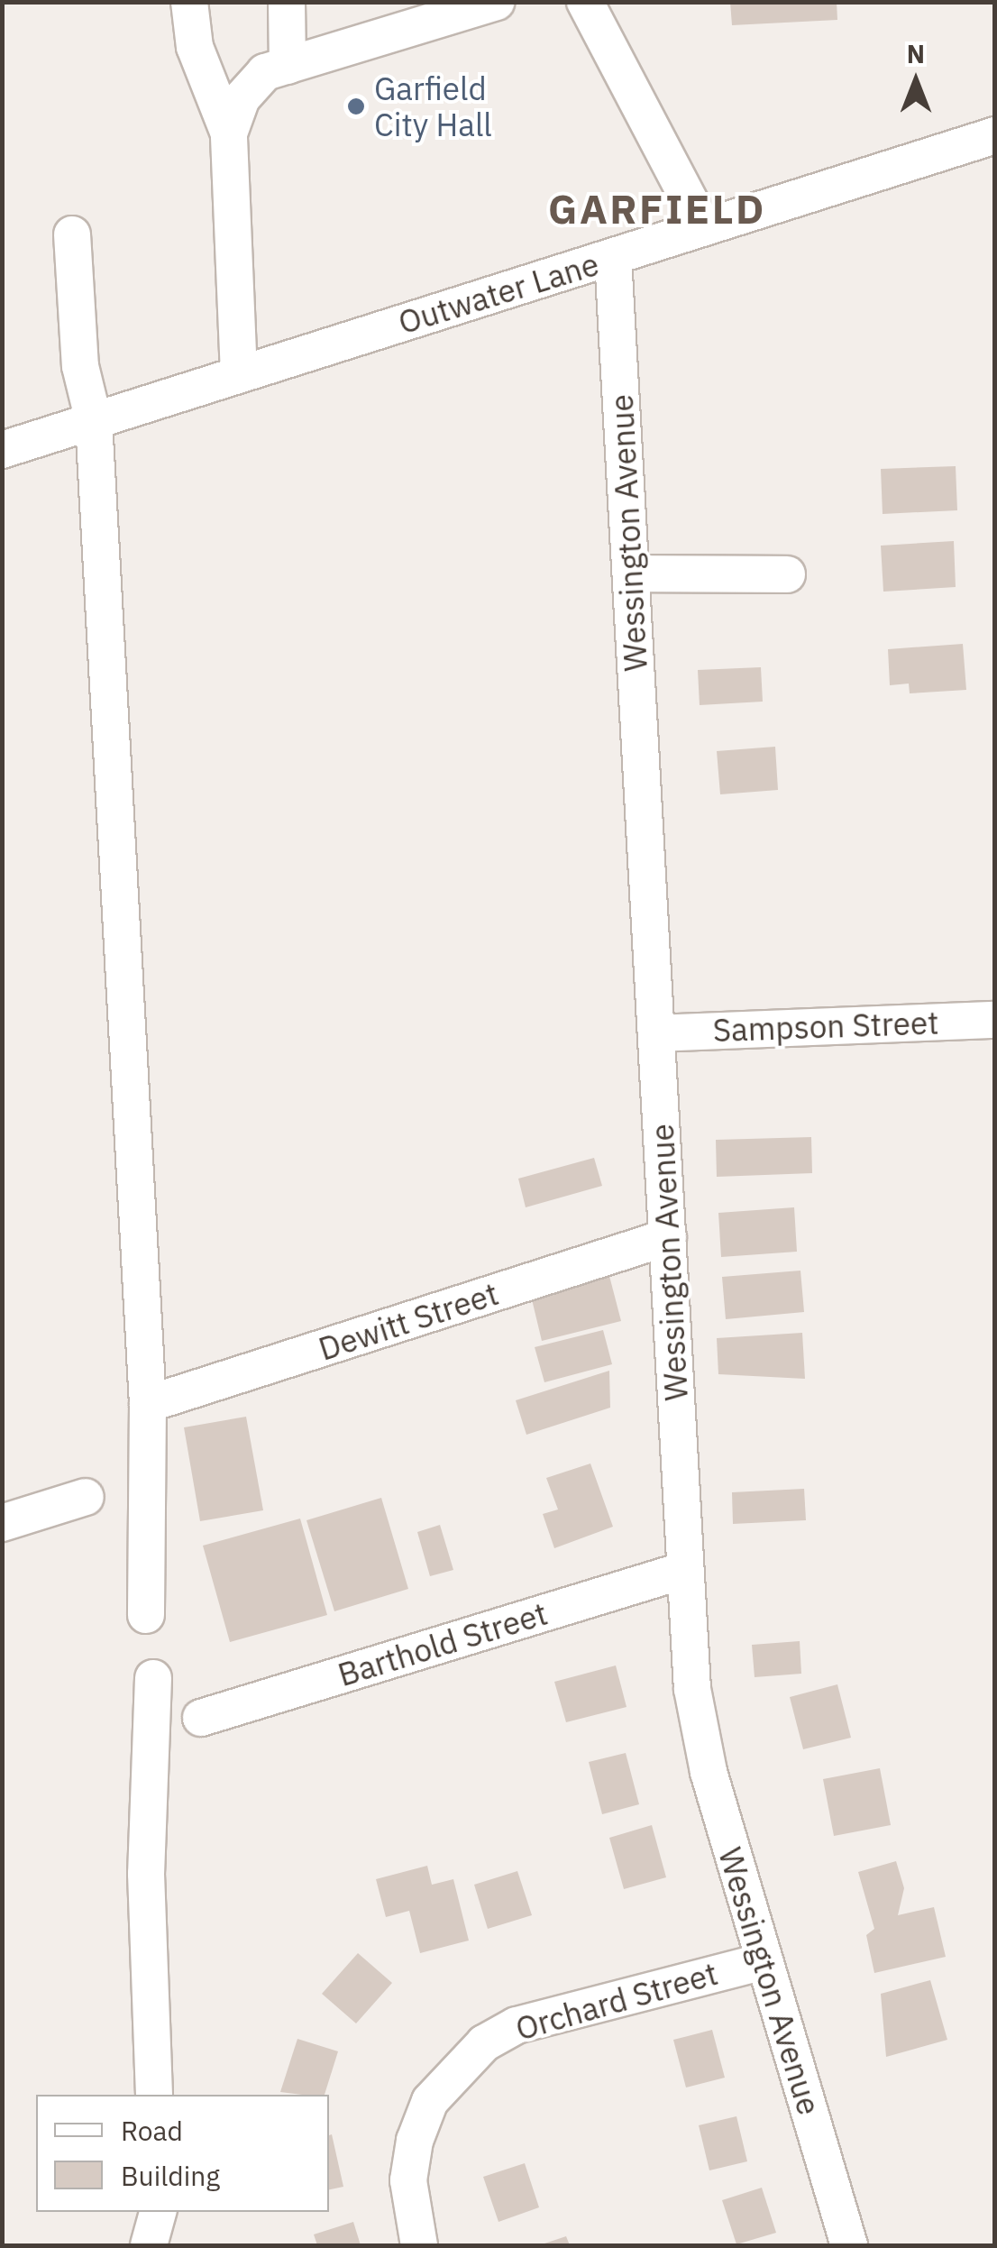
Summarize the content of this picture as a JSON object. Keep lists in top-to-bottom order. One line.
{"streets":{"street":["Outwater Lane","Wessington Avenue","Sampson Street","Dewitt Street","Barthold Street","Orchard Street"]},"crossings":[["Outwater Lane","Wessington Avenue"],["Wessington Avenue","Sampson Street"],["Wessington Avenue","Dewitt Street"],["Wessington Avenue","Barthold Street"],["Wessington Avenue","Orchard Street"]],"districts":["GARFIELD"],"places":["Garfield City Hall"],"legend":["Road","Building"],"north":"top"}
